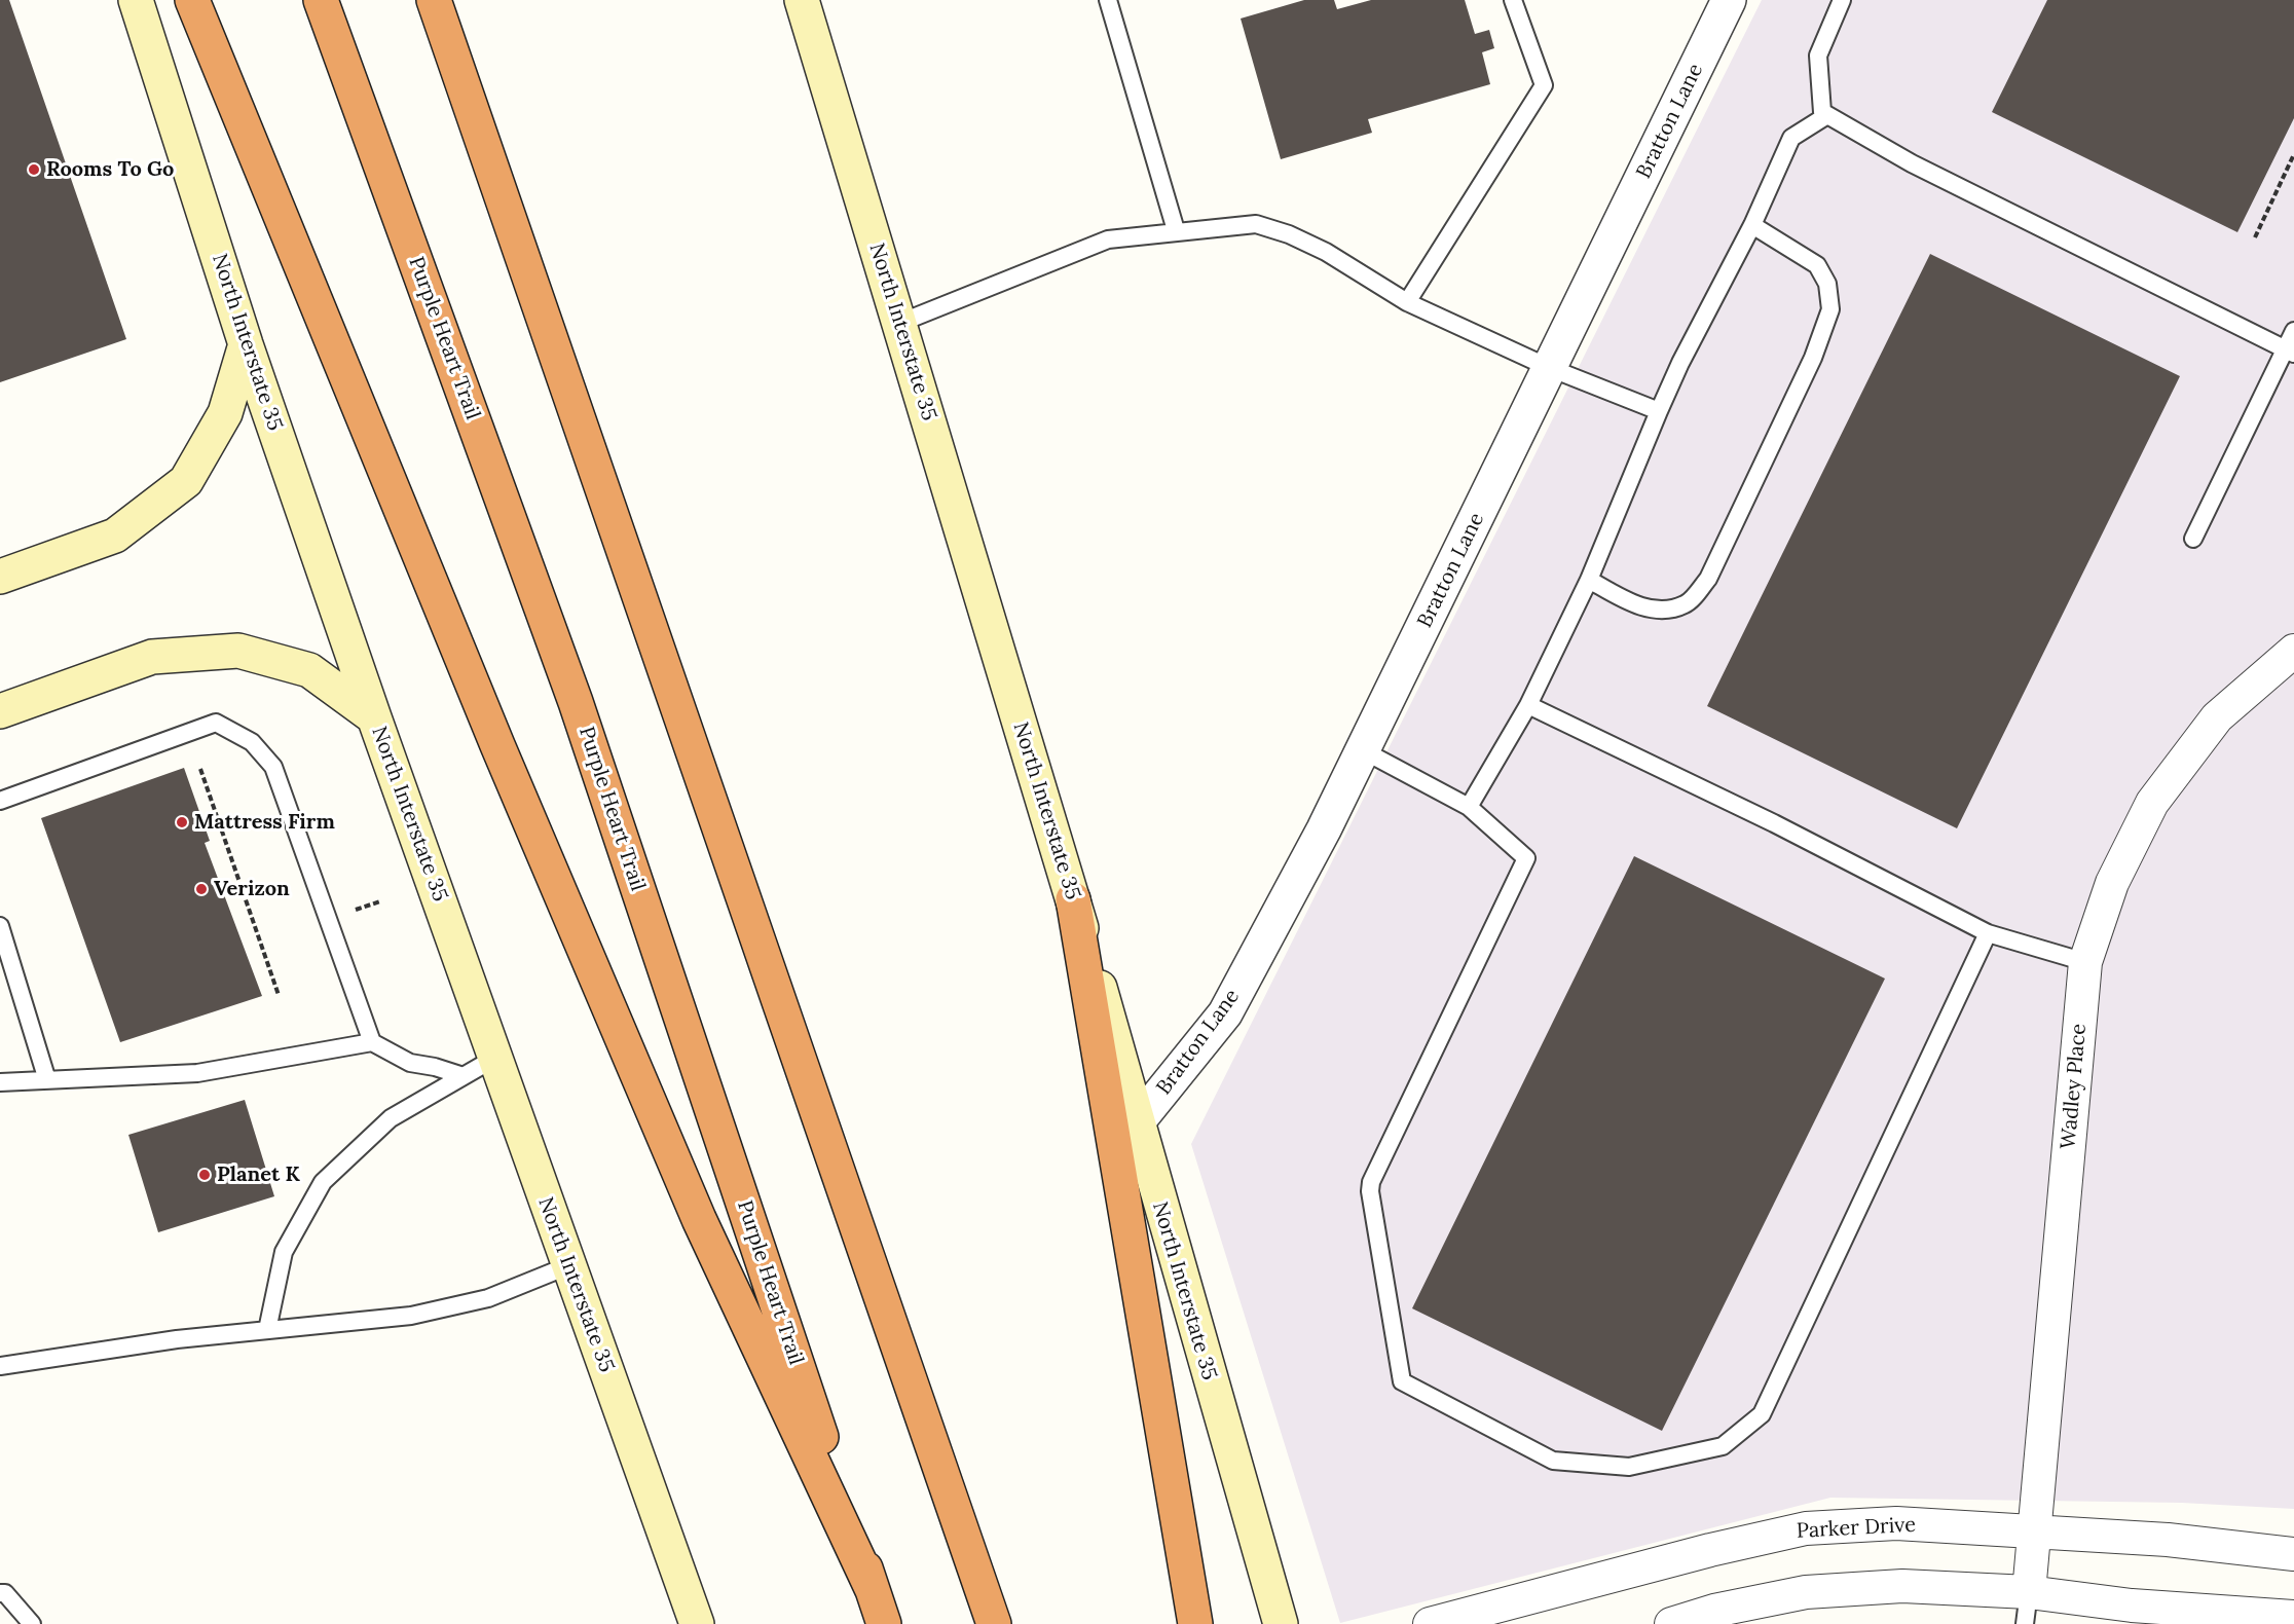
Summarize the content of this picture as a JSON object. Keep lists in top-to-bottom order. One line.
{"streets":{"highway":["Purple Heart Trail"],"main road":["North Interstate 35"],"street":["Bratton Lane","Wadley Place","Parker Drive"]},"crossings":[["Bratton Lane","North Interstate 35"],["Wadley Place","Parker Drive"]],"places":["Rooms To Go","Mattress Firm","Verizon","Planet K"]}
